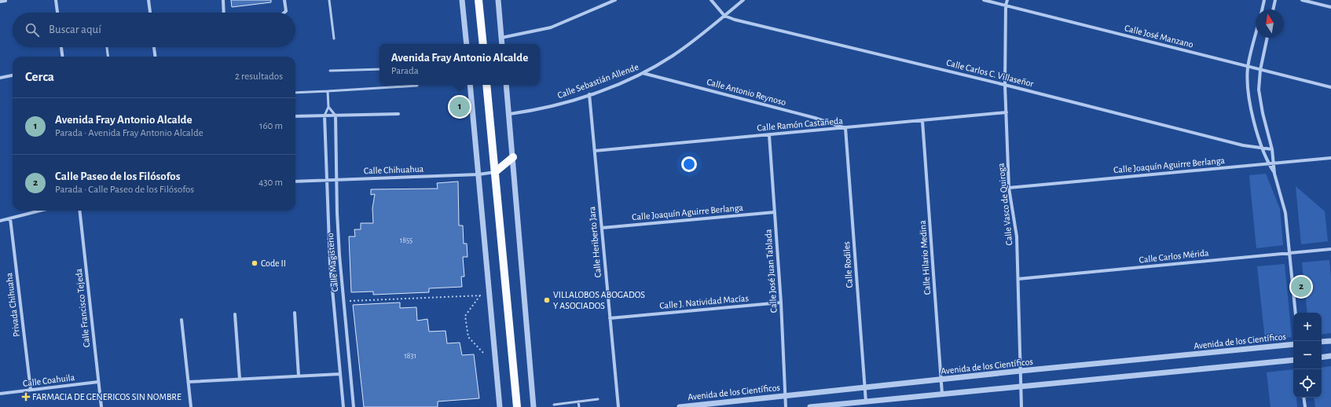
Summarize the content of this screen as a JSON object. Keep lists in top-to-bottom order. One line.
{"streets":{"street":["Calle José Manzano","Calle Carlos C. Villaseñor","Calle Sebastián Allende","Calle Antonio Reynoso","Calle Ramón Castañeda","Calle Joaquín Aguirre Berlanga","Calle Chihuahua","Calle Vasco de Quiroga","Calle Heriberto Jara","Calle Carlos Mérida","Calle Hilario Medina","Calle Magisterio","Calle Rodiles","Calle José Juan Tablada","Calle J. Natividad Macías","Privada Chihuaha","Calle Francisco Tejeda","Avenida de los Científicos","Calle Coahuila"]},"crossings":[["Calle José Manzano","Calle Vasco de Quiroga"],["Calle Carlos C. Villaseñor","Calle Sebastián Allende"],["Calle Carlos C. Villaseñor","Calle Vasco de Quiroga"],["Calle Sebastián Allende","Calle Antonio Reynoso"],["Calle Sebastián Allende","Calle Heriberto Jara"],["Calle Antonio Reynoso","Calle Ramón Castañeda"],["Calle Antonio Reynoso","Calle Rodiles"],["Calle Ramón Castañeda","Calle Vasco de Quiroga"],["Calle Ramón Castañeda","Calle Heriberto Jara"],["Calle Ramón Castañeda","Calle Hilario Medina"],["Calle Ramón Castañeda","Calle Rodiles"],["Calle Ramón Castañeda","Calle José Juan Tablada"],["Calle Joaquín Aguirre Berlanga","Calle Vasco de Quiroga"],["Calle Joaquín Aguirre Berlanga","Calle Heriberto Jara"],["Calle Joaquín Aguirre Berlanga","Calle José Juan Tablada"],["Calle Chihuahua","Calle Magisterio"],["Calle Vasco de Quiroga","Calle Carlos Mérida"],["Calle Vasco de Quiroga","Avenida de los Científicos"],["Calle Heriberto Jara","Calle J. Natividad Macías"],["Calle Hilario Medina","Avenida de los Científicos"],["Calle Rodiles","Avenida de los Científicos"],["Calle José Juan Tablada","Calle J. Natividad Macías"],["Calle José Juan Tablada","Avenida de los Científicos"],["Privada Chihuaha","Calle Coahuila"],["Calle Francisco Tejeda","Calle Coahuila"]],"places":{"other":["Code II","VILLALOBOS ABOGADOS Y ASOCIADOS"],"health":["FARMACIA DE GENERICOS SIN NOMBRE"]},"house_numbers":["1855","1831"],"north":"top","page":{"search":"Buscar aquí","popup":["Avenida Fray Antonio Alcalde","Parada"],"heading":["Cerca","2 resultados"],"pins":["1","2"],"list":[{"mark":"1","name":"Avenida Fray Antonio Alcalde","note":"Parada · Avenida Fray Antonio Alcalde","value":"160 m"},{"mark":"2","name":"Calle Paseo de los Filósofos","note":"Parada · Calle Paseo de los Filósofos","value":"430 m"}],"map_buttons":["+","−"]}}
